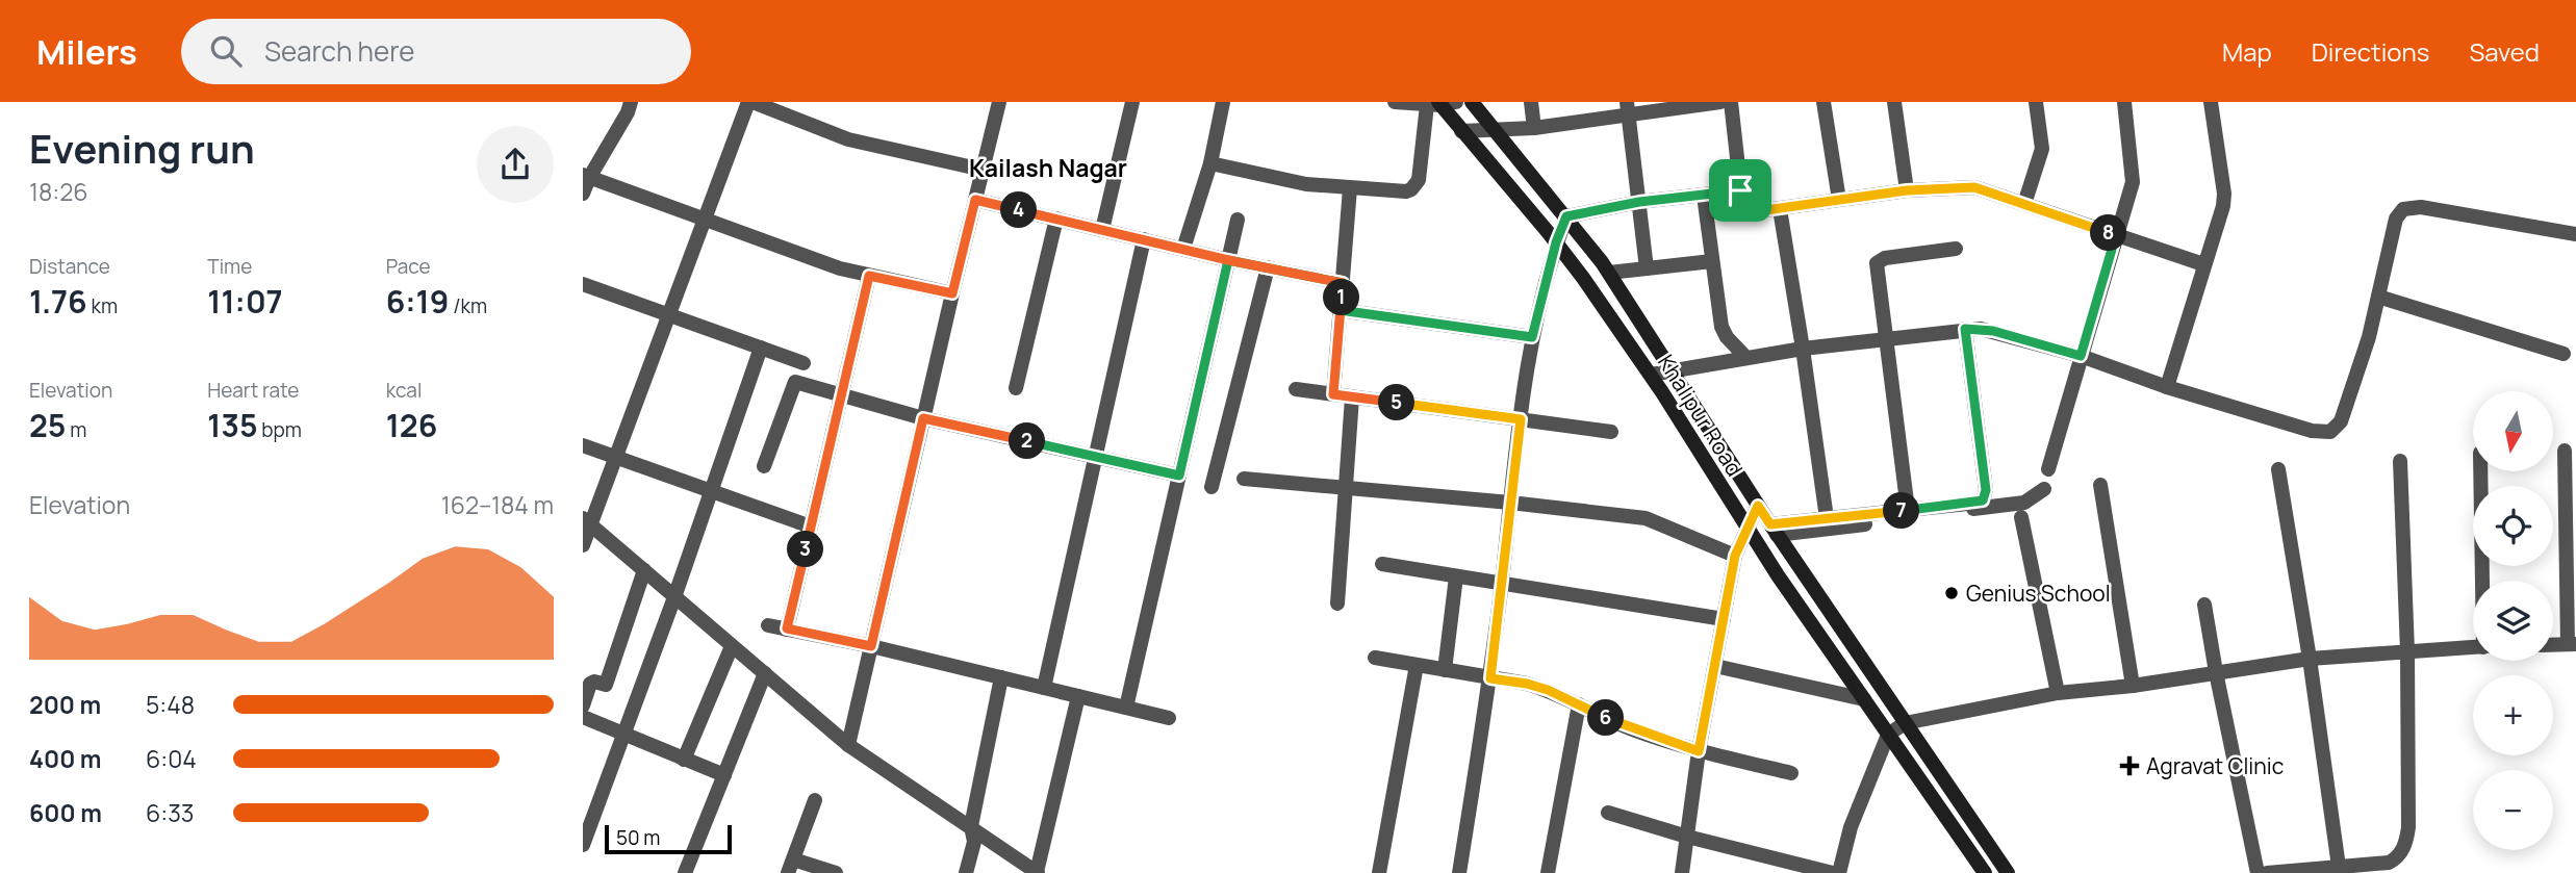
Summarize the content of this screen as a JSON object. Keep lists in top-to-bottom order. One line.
{"streets":{"street":["Khalipur Road"]},"districts":["Kailash Nagar"],"places":{"other":["Genius School"],"health":["Agravat Clinic"]},"scale_bar":"50 m","north":"bottom","page":{"header":"Milers","search":"Search here","nav":["Map","Directions","Saved"],"heading":["Evening run","18:26"],"pins":["4","8","1","5","2","7","3","6"],"stats":[["Distance","1.76 km"],["Time","11:07"],["Pace","6:19 /km"],["Elevation","25 m"],["Heart rate","135 bpm"],["kcal","126"]],"map_buttons":["+","−"],"chart":["Elevation","162–184 m"],"list":[{"name":"200 m","note":"5:48"},{"name":"400 m","note":"6:04"},{"name":"600 m","note":"6:33"}],"scale":"50 m"}}
